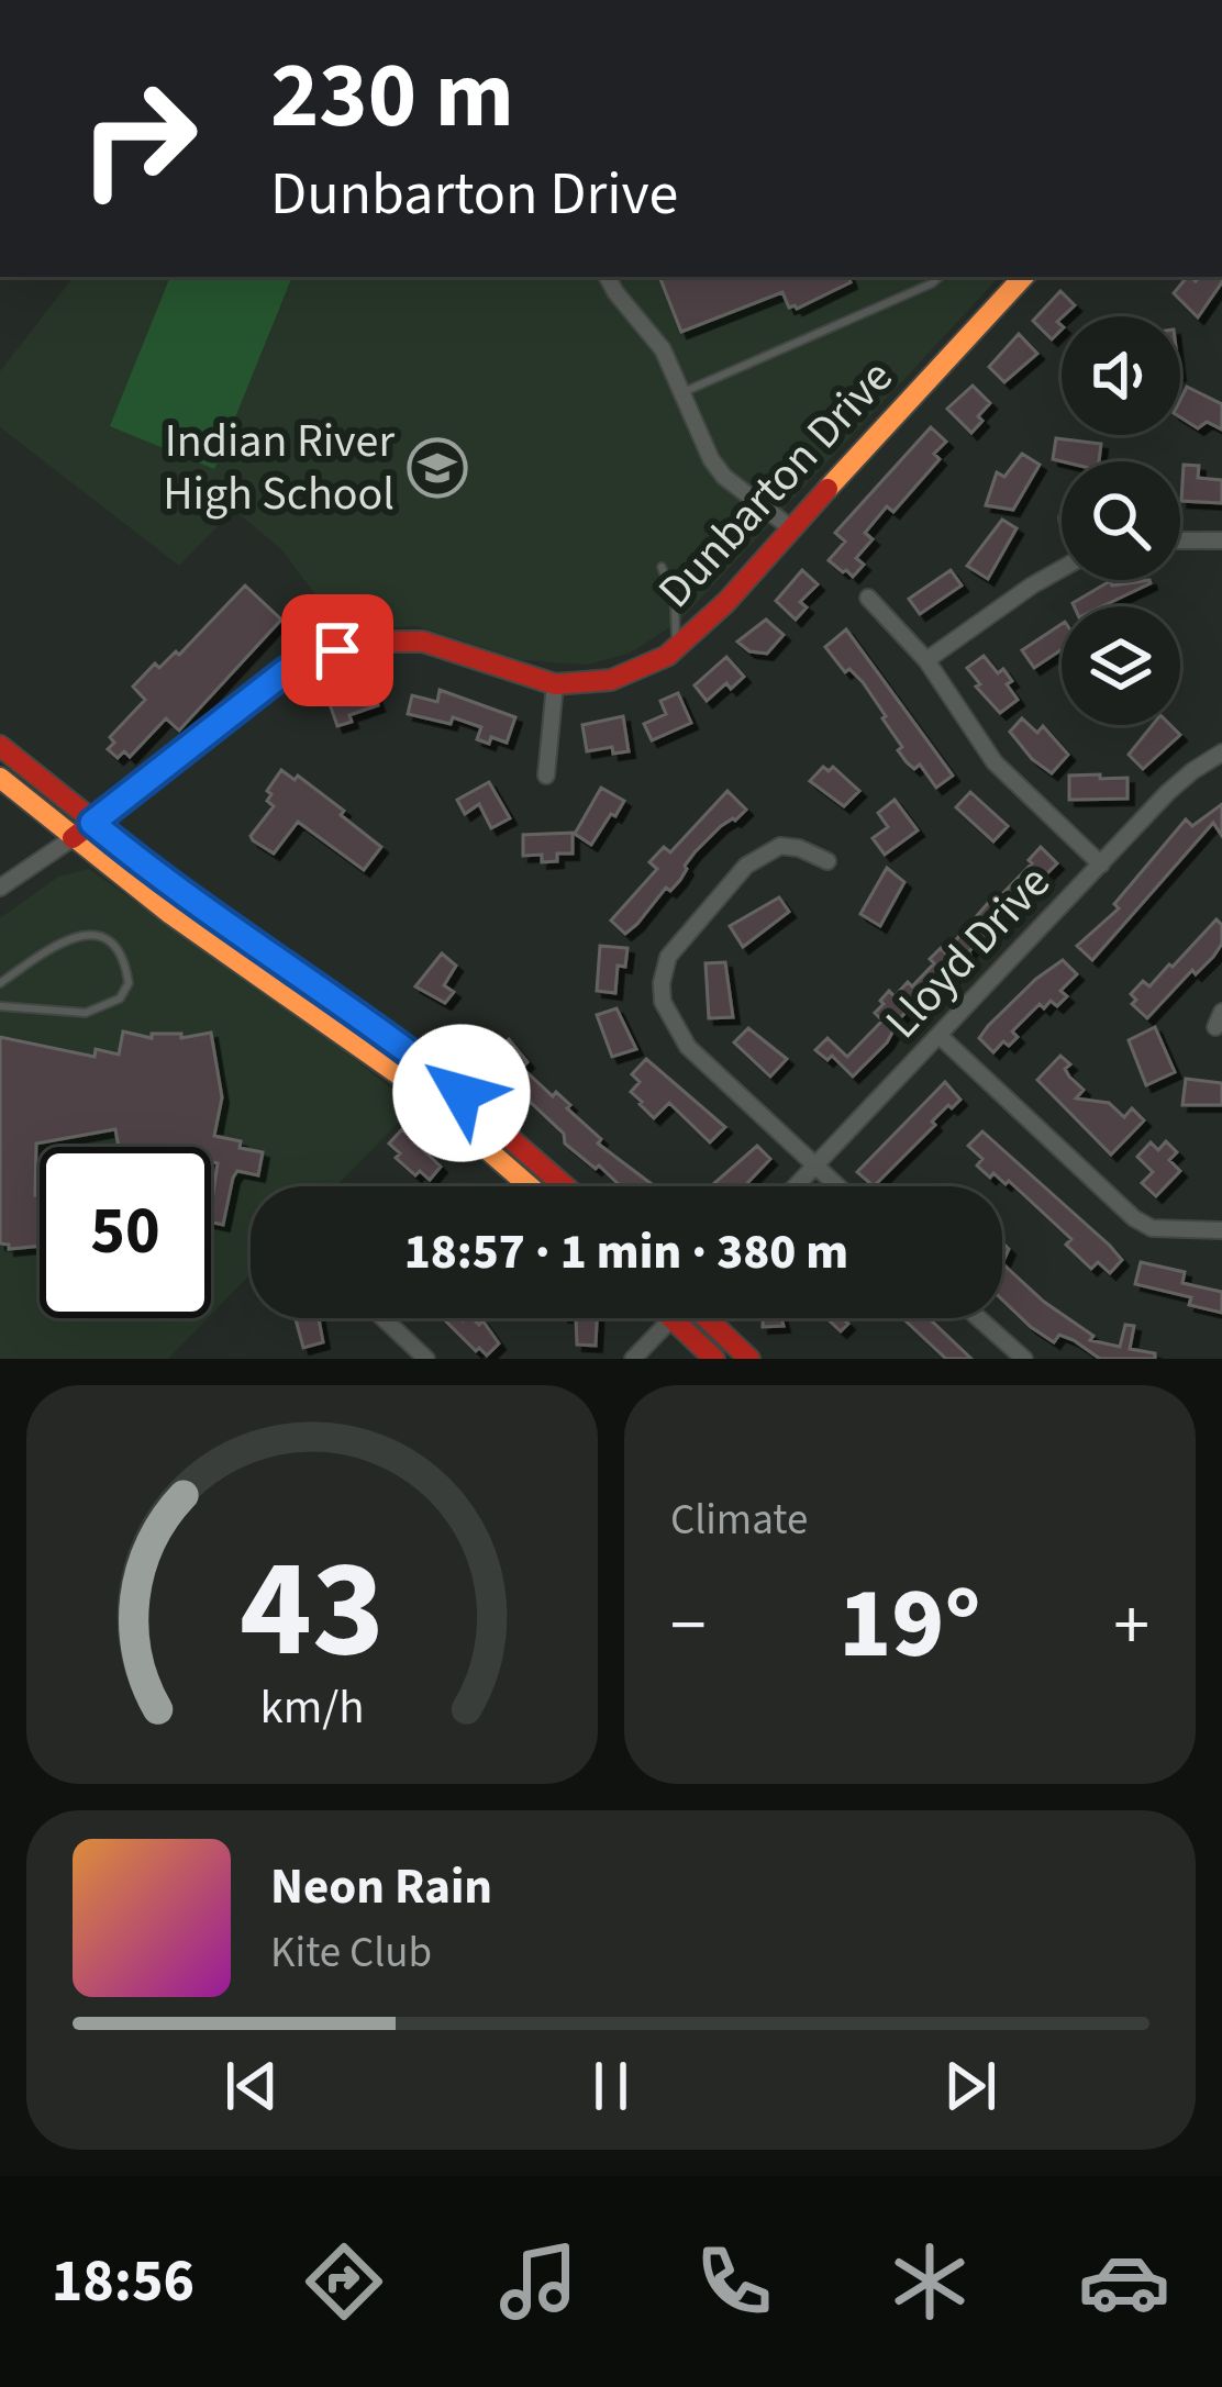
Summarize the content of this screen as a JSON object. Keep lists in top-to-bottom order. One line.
{"streets":{"main road":["Dunbarton Drive"],"street":["Lloyd Drive"]},"places":{"school or university":["Indian River High School"]},"page":{"turn":["230 m","Dunbarton Drive"],"limit":"50","trip":"18:57 · 1 min · 380 m","tile":"Climate","heat":["−","19°","+"],"song":["Neon Rain","Kite Club"],"tabs":"18:56","gauge":["43","km/h"]}}
